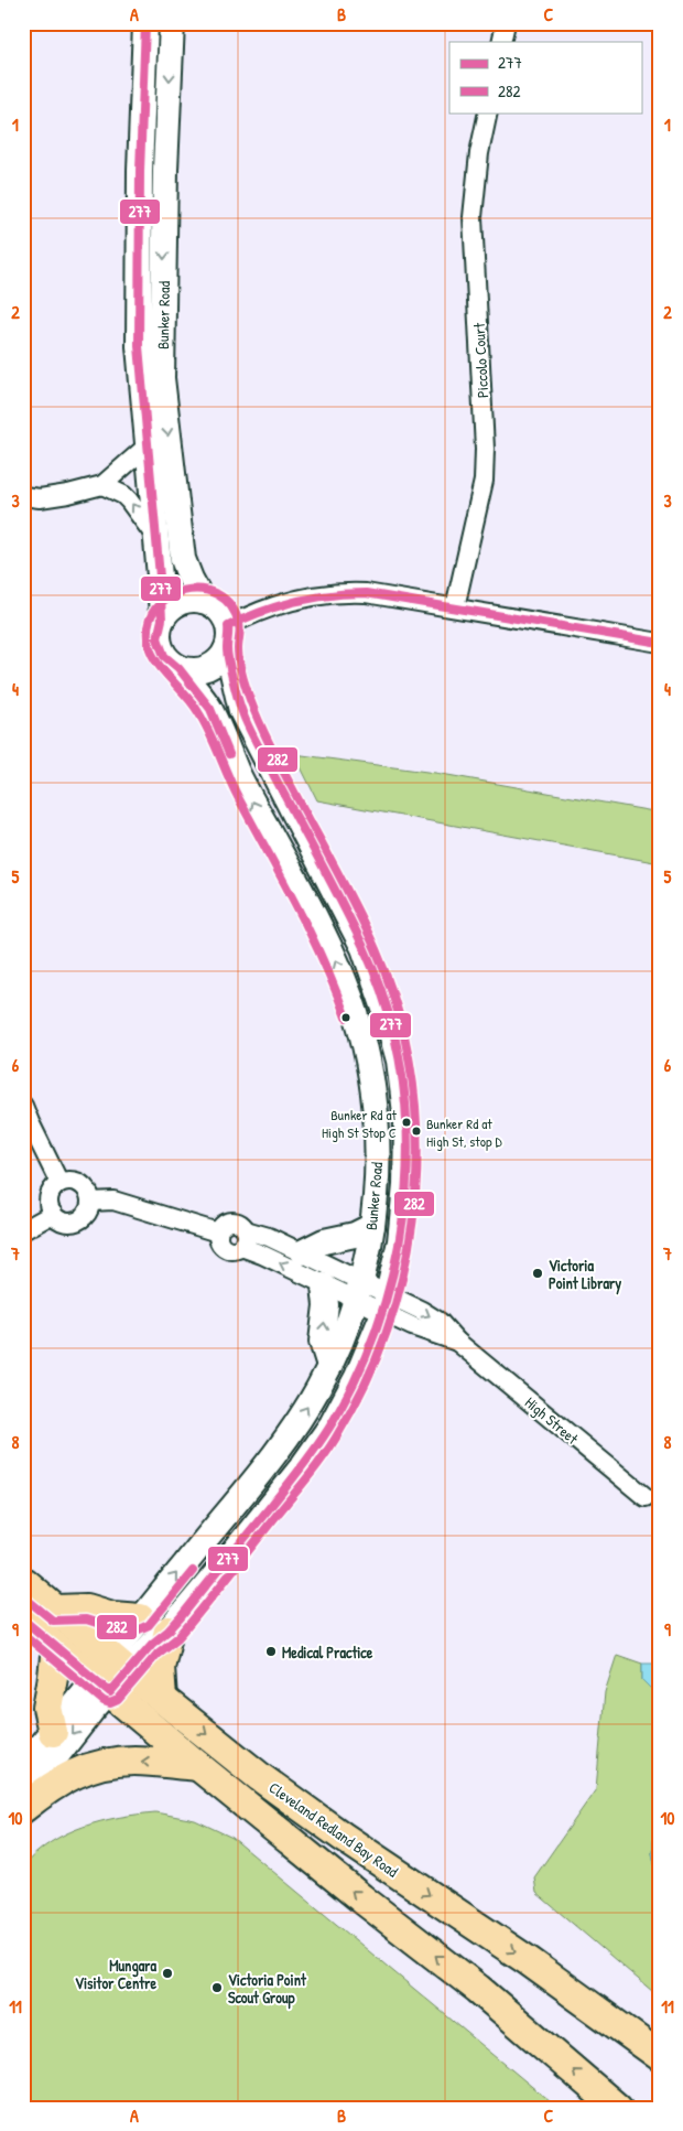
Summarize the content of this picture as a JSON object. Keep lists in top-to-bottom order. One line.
{"streets":{"highway":["Cleveland Redland Bay Road"],"main road":["Bunker Road"],"street":["Piccolo Court","High Street"]},"crossings":[["Bunker Road","High Street"],["Bunker Road","Cleveland Redland Bay Road"]],"places":["Bunker Rd at High St Stop C","Bunker Rd at High St, stop D","Victoria Point Library","Medical Practice","Mungara Visitor Centre","Victoria Point Scout Group"],"lines":["transit line 277","transit line 282"],"legend":["277","282"],"grid":{"columns":["A","B","C"],"rows":["1","2","3","4","5","6","7","8","9","10","11"]}}
